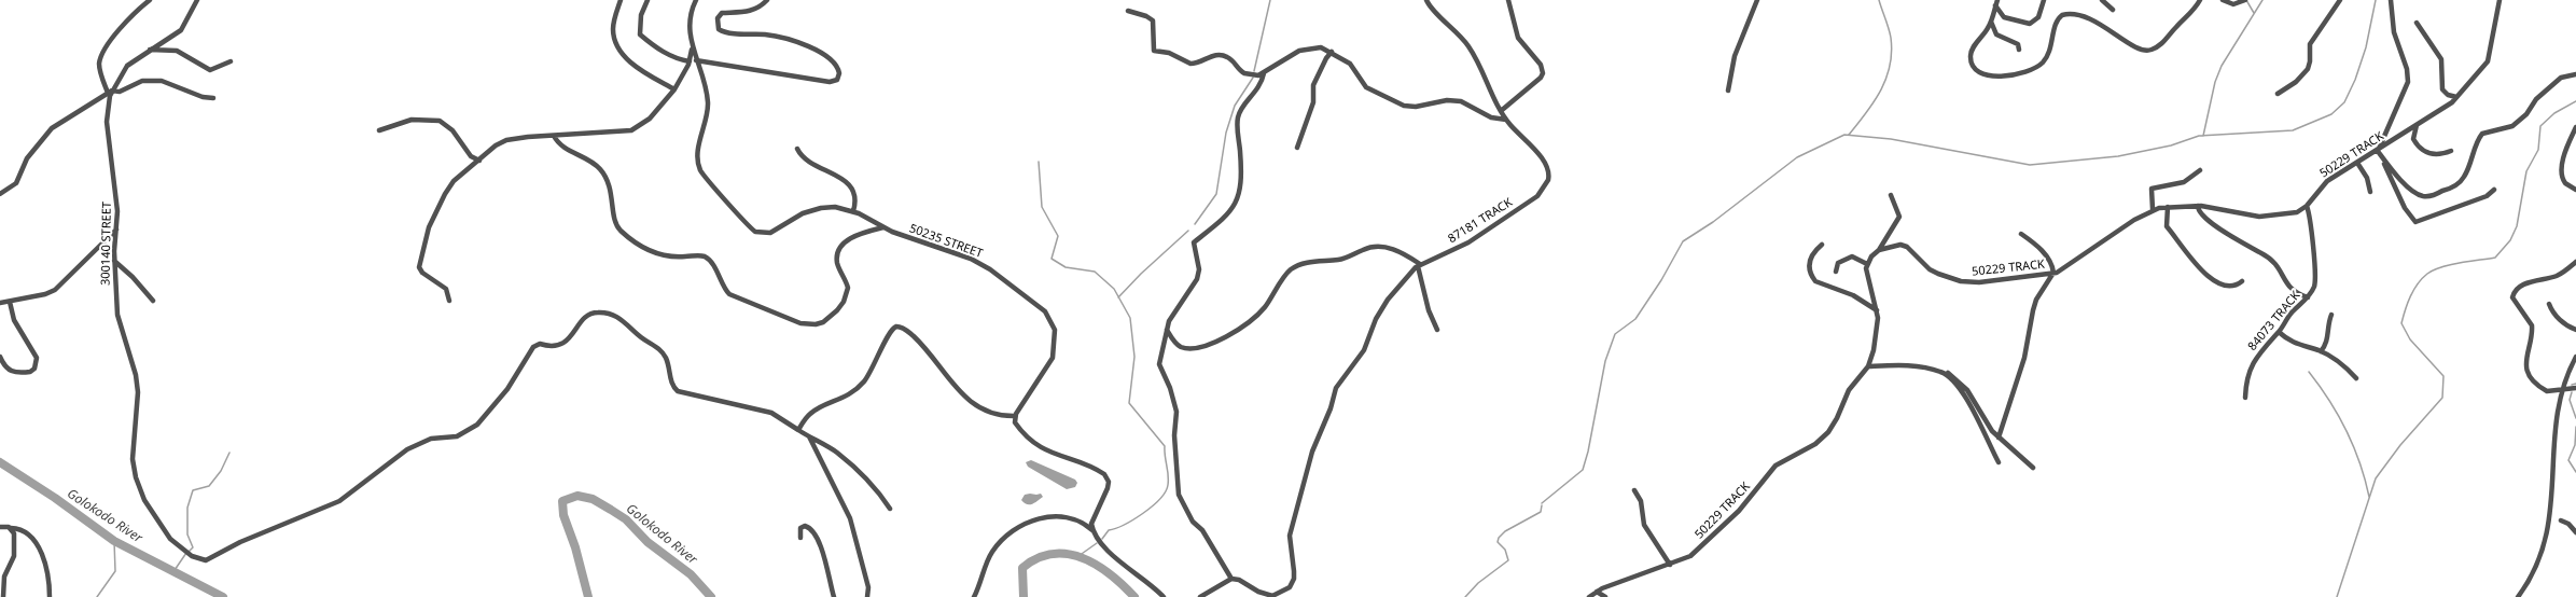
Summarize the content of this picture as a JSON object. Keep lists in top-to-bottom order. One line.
{"streets":{"street":["50229 TRACK","87181 TRACK","50235 STREET","300140 STREET","84073 TRACK"]},"crossings":[["50229 TRACK","84073 TRACK"]],"water":["Golokodo River"]}
